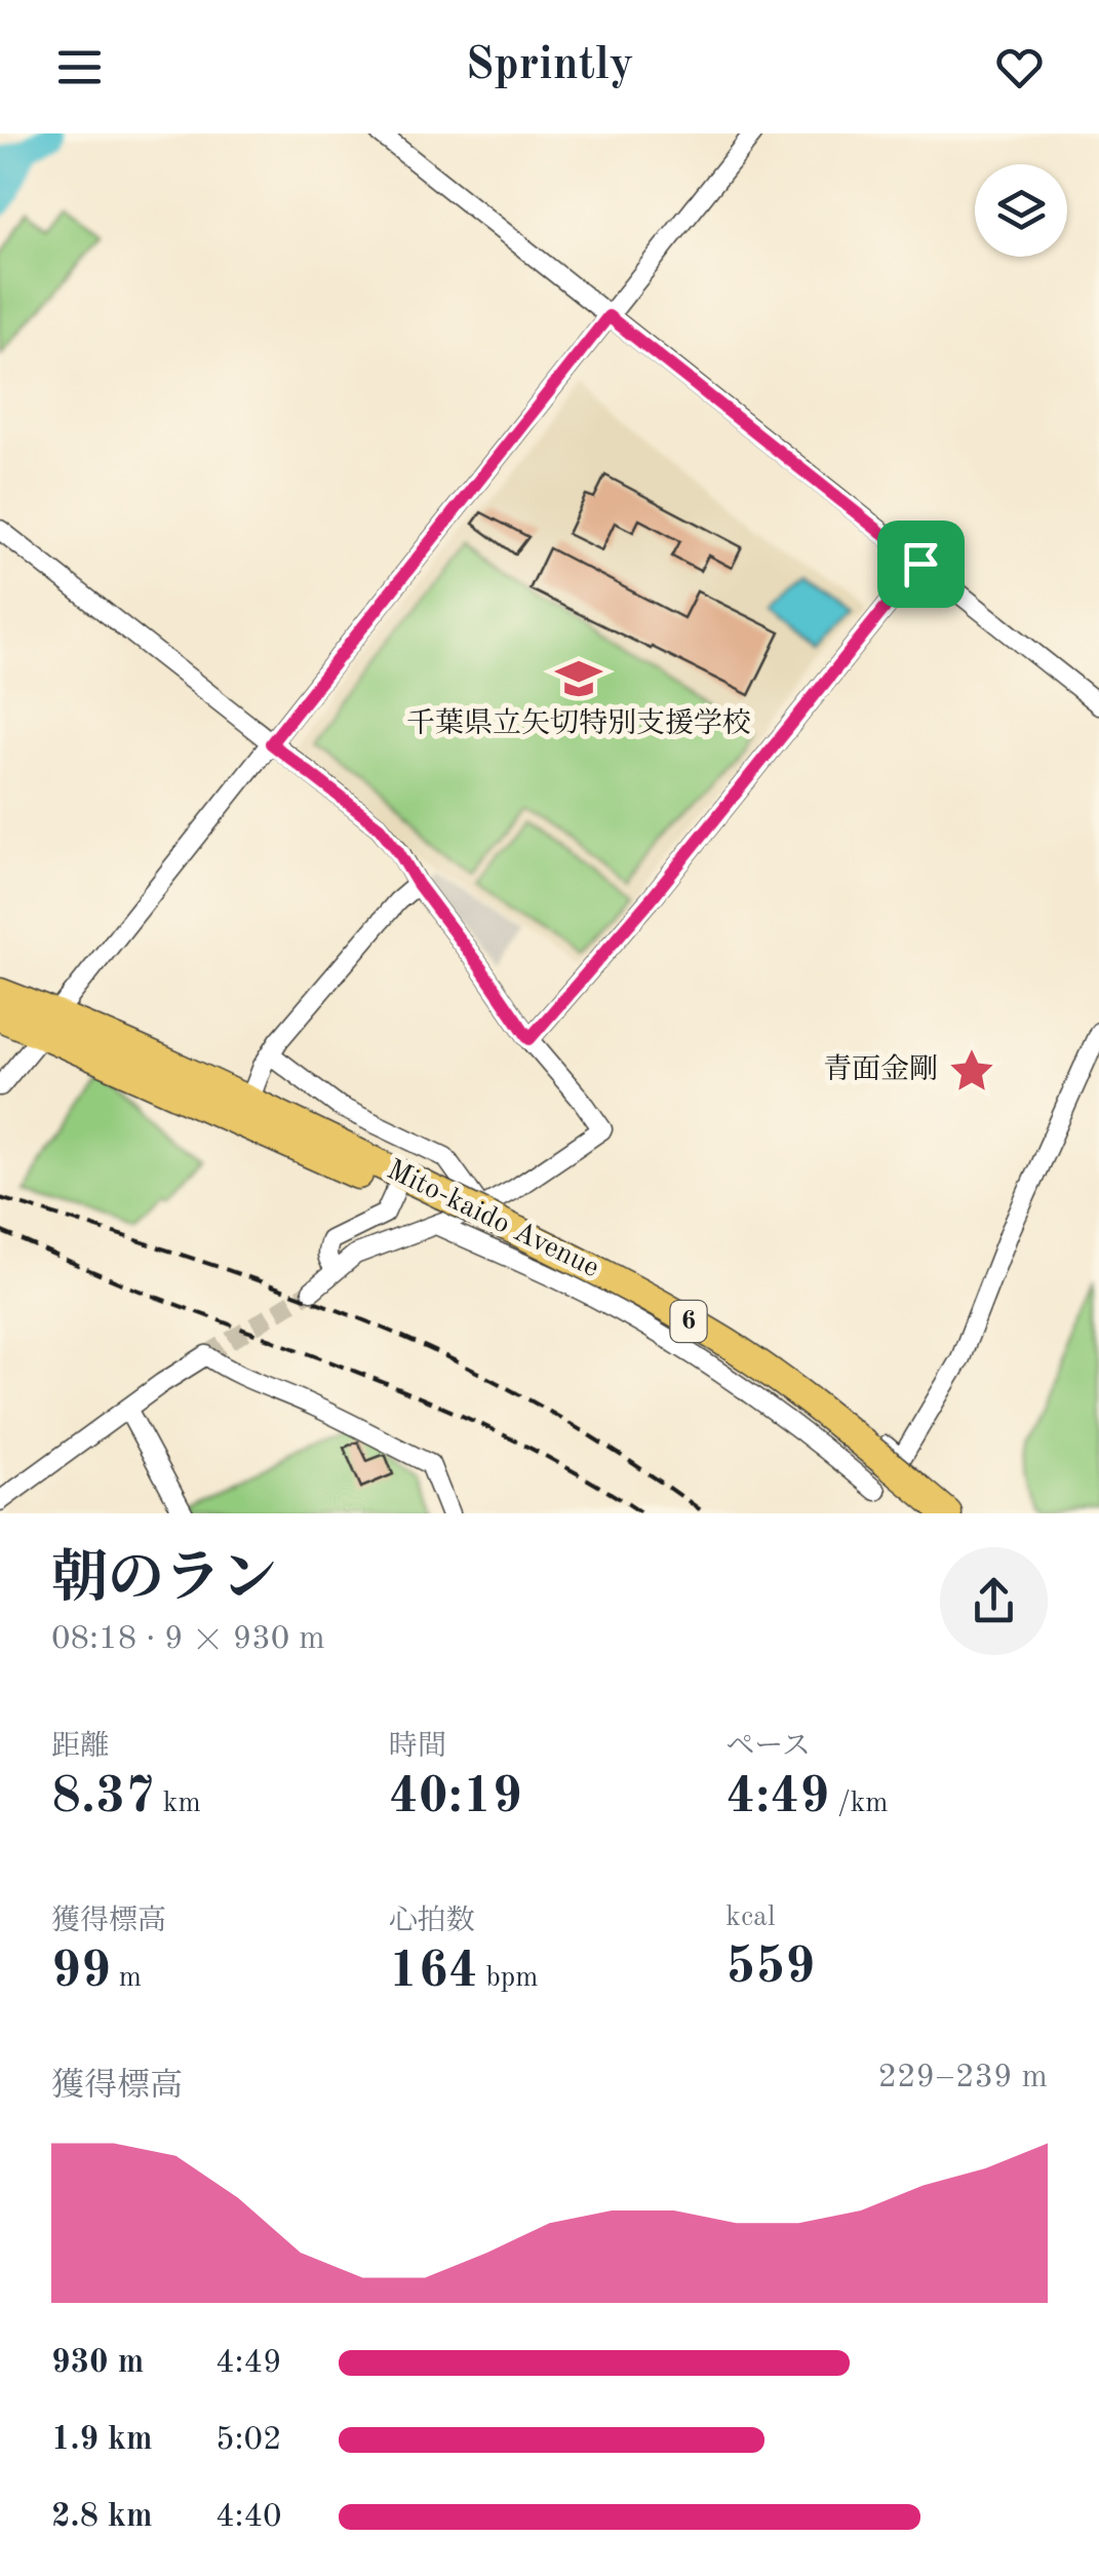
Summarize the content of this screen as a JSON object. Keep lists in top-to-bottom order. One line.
{"streets":{"highway":["Mito-kaido Avenue","6"]},"places":{"school or university":["千葉県立矢切特別支援学校"],"place":["青面金剛"]},"page":{"header":"Sprintly","heading":["朝のラン","08:18 · 9 × 930 m"],"stats":[["距離","8.37 km"],["時間","40:19"],["ペース","4:49 /km"],["獲得標高","99 m"],["心拍数","164 bpm"],["kcal","559"]],"chart":["獲得標高","229–239 m"],"list":[{"name":"930 m","note":"4:49"},{"name":"1.9 km","note":"5:02"},{"name":"2.8 km","note":"4:40"}]}}
